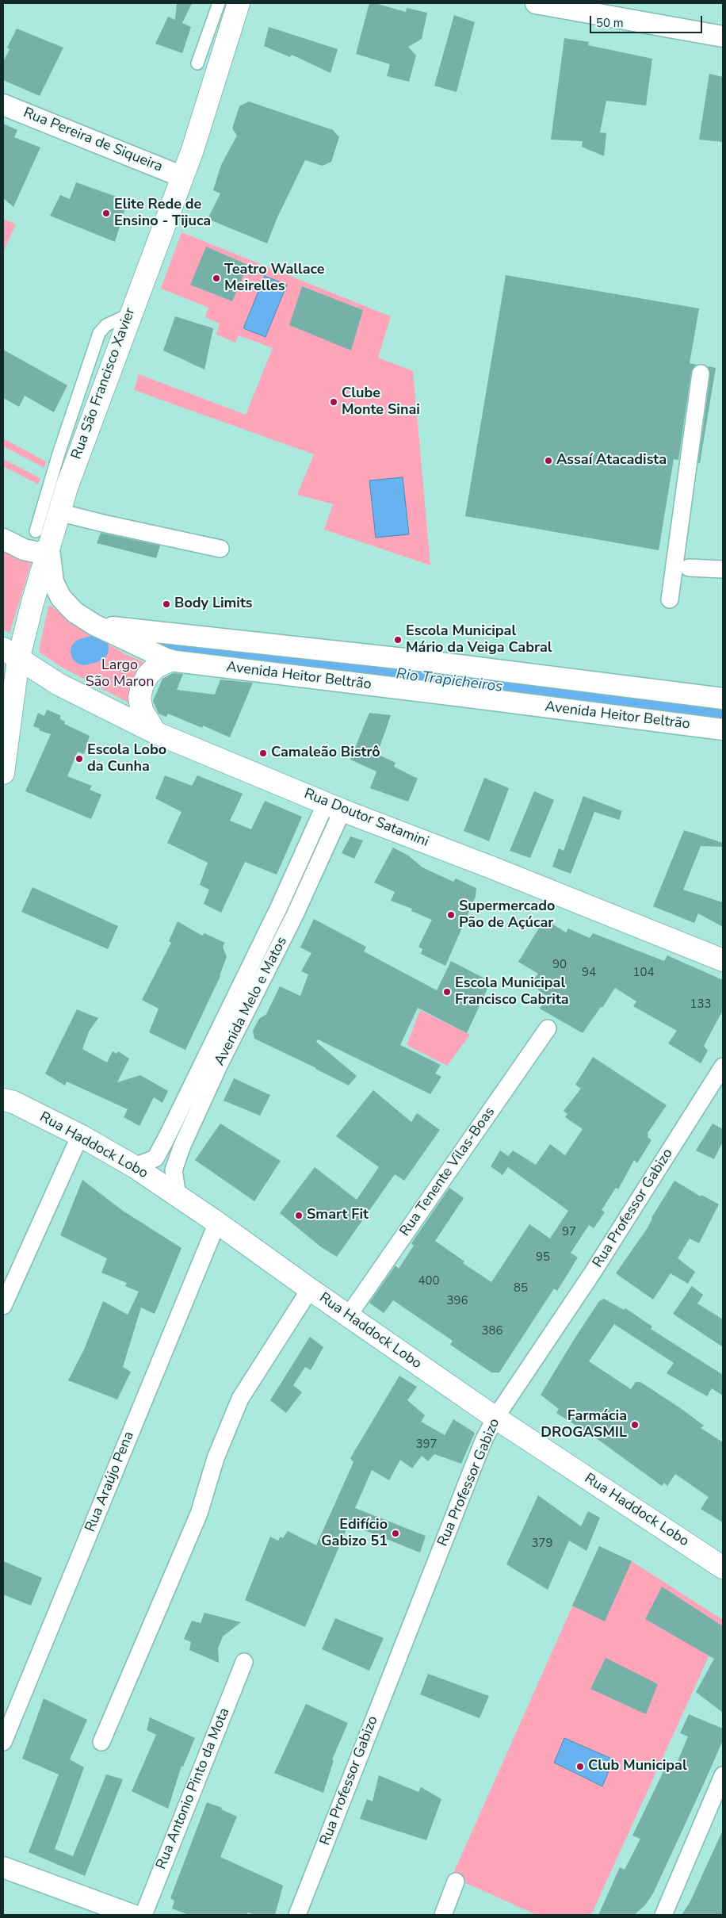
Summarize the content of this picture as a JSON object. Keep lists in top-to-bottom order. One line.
{"streets":{"main road":["Rua São Francisco Xavier","Rua Doutor Satamini","Rua Haddock Lobo"],"street":["Rua Pereira de Siqueira","Avenida Heitor Beltrão","Avenida Melo e Matos","Rua Tenente Vilas-Boas","Rua Professor Gabizo","Rua Araújo Pena","Rua Antonio Pinto da Mota"]},"crossings":[["Rua Pereira de Siqueira","Rua São Francisco Xavier"],["Rua São Francisco Xavier","Avenida Heitor Beltrão"],["Rua São Francisco Xavier","Rua Doutor Satamini"],["Rua Doutor Satamini","Avenida Melo e Matos"],["Avenida Melo e Matos","Rua Haddock Lobo"],["Rua Haddock Lobo","Rua Tenente Vilas-Boas"],["Rua Haddock Lobo","Rua Professor Gabizo"],["Rua Haddock Lobo","Rua Araújo Pena"]],"water":["Rio Trapicheiros"],"parks":["Largo São Maron"],"places":["Elite Rede de Ensino - Tijuca","Teatro Wallace Meirelles","Clube Monte Sinai","Assaí Atacadista","Body Limits","Escola Municipal Mário da Veiga Cabral","Camaleão Bistrô","Escola Lobo da Cunha","Supermercado Pão de Açúcar","Escola Municipal Francisco Cabrita","Smart Fit","Farmácia DROGASMIL","Edifício Gabizo 51","Club Municipal"],"house_numbers":["90","94","104","133","97","95","400","85","396","386","397","379"],"scale_bar":"50 m"}
